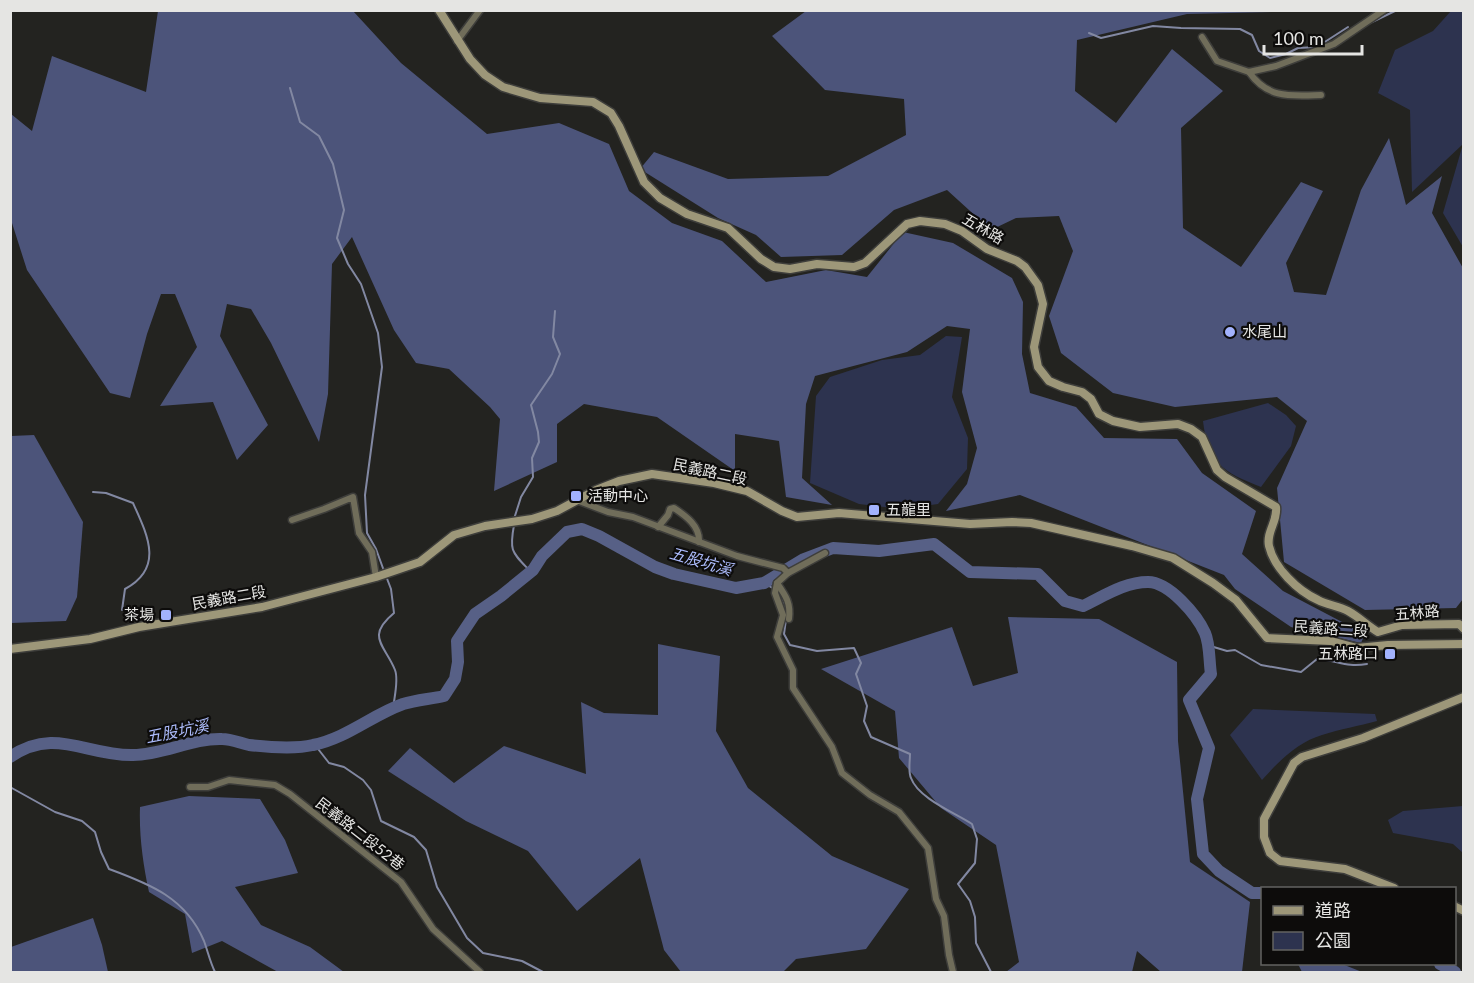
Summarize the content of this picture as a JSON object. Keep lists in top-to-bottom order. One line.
{"streets":{"main road":["五林路","民義路二段"],"street":["民義路二段52巷"]},"water":["五股坑溪"],"places":{"other":["水尾山"],"transit":["活動中心","五龍里","茶場","五林路口"]},"legend":["道路","公園"],"scale_bar":"100 m"}
